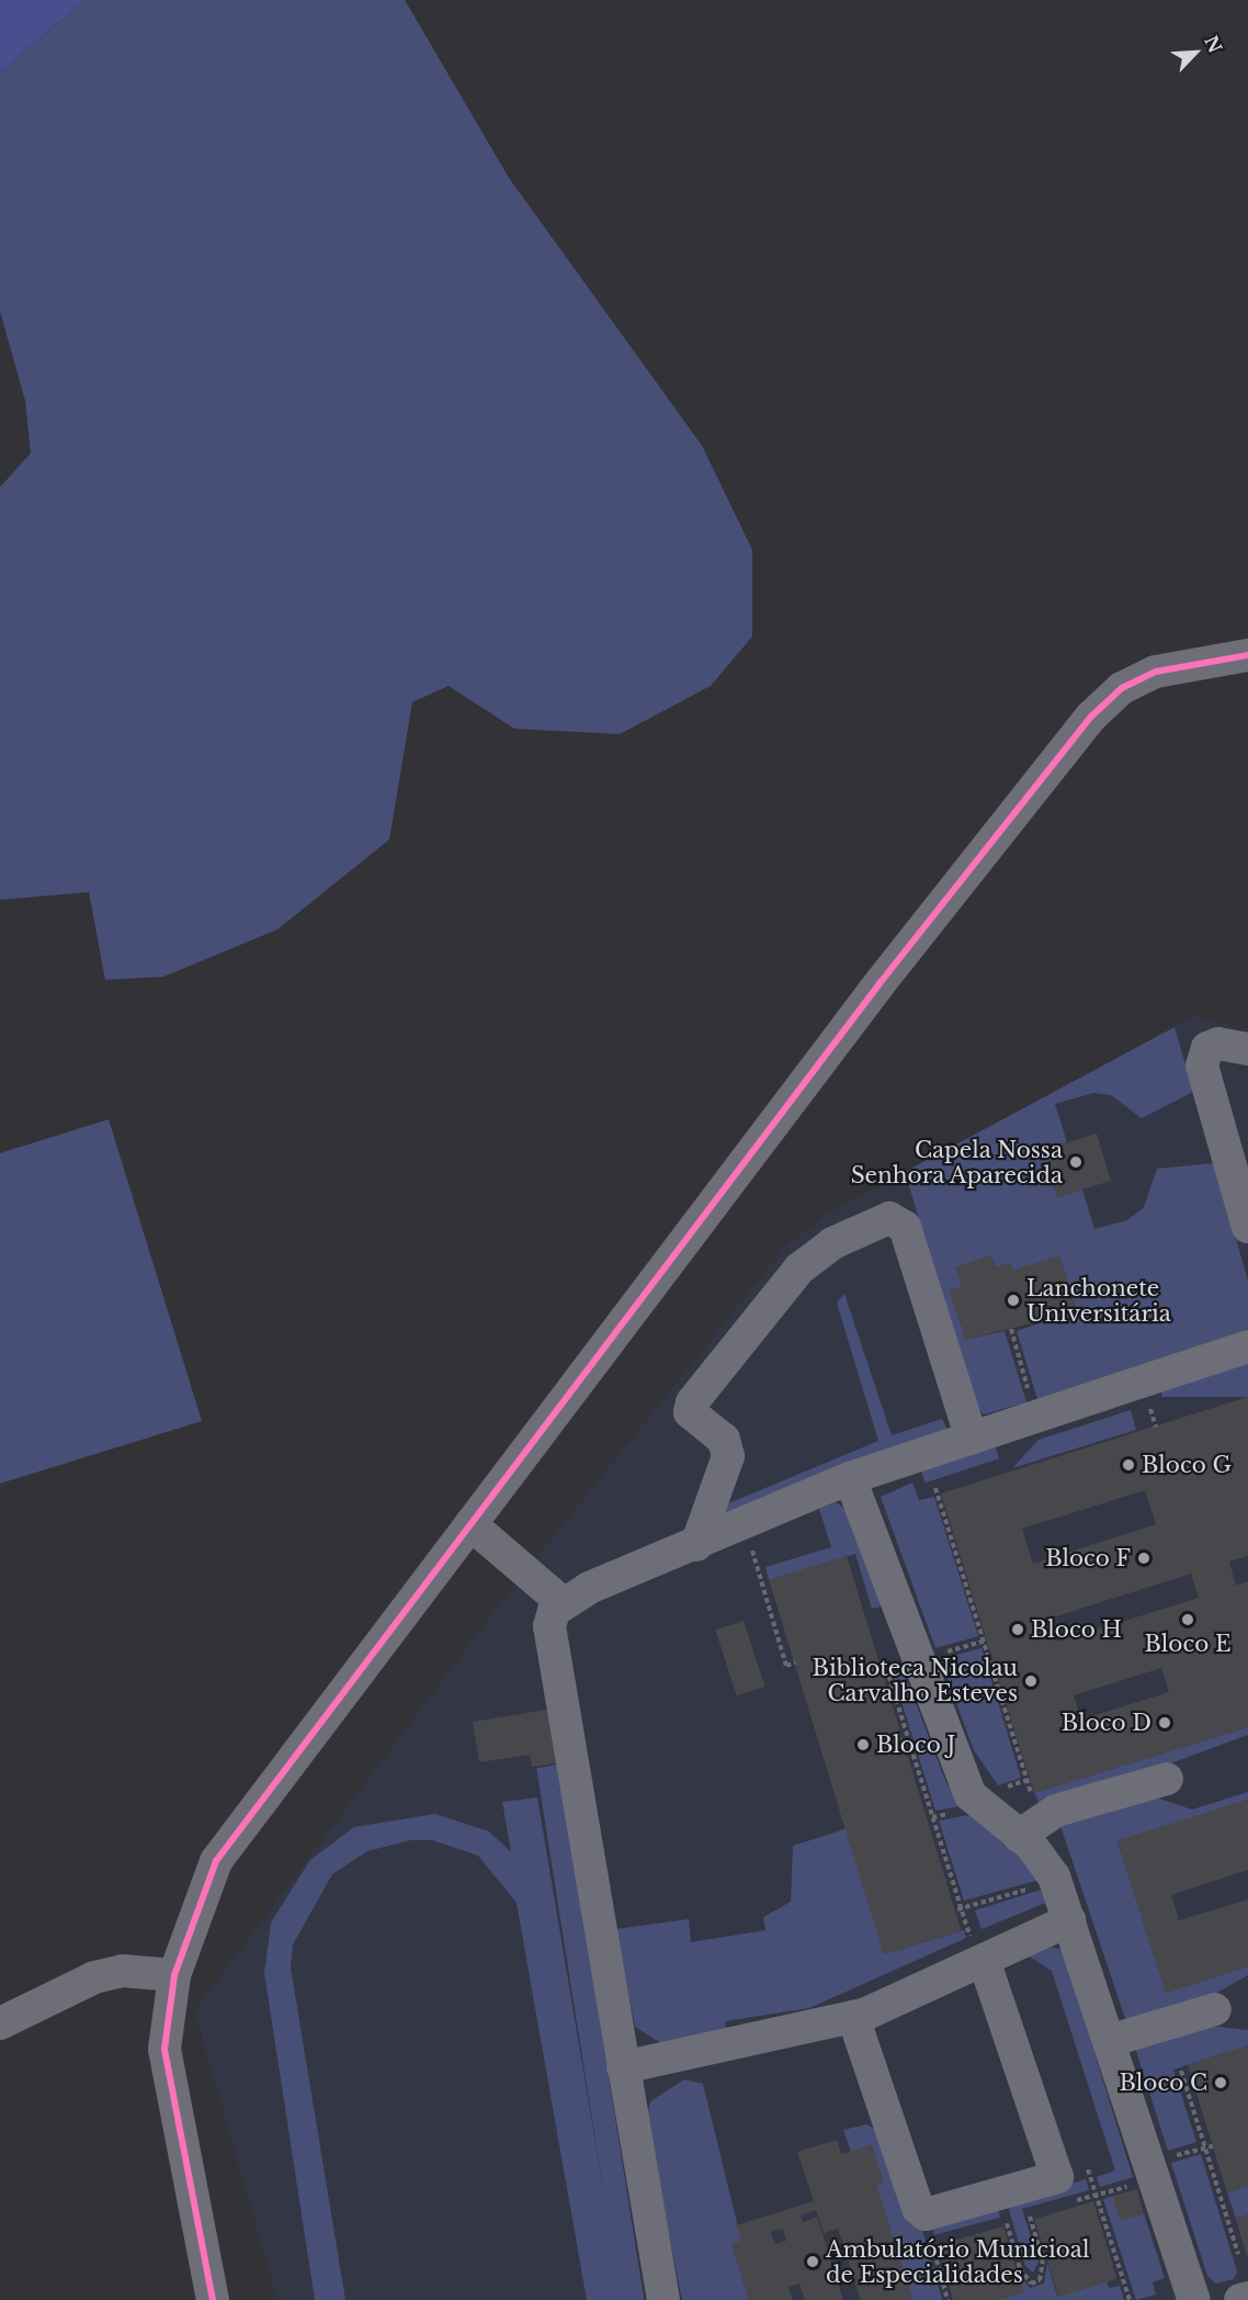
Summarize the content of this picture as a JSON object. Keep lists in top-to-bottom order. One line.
{"places":["Capela Nossa Senhora Aparecida","Lanchonete Universitária","Bloco G","Bloco F","Bloco E","Bloco H","Biblioteca Nicolau Carvalho Esteves","Bloco D","Bloco J","Bloco C","Ambulatório Municioal de Especialidades"],"north":"top right"}
